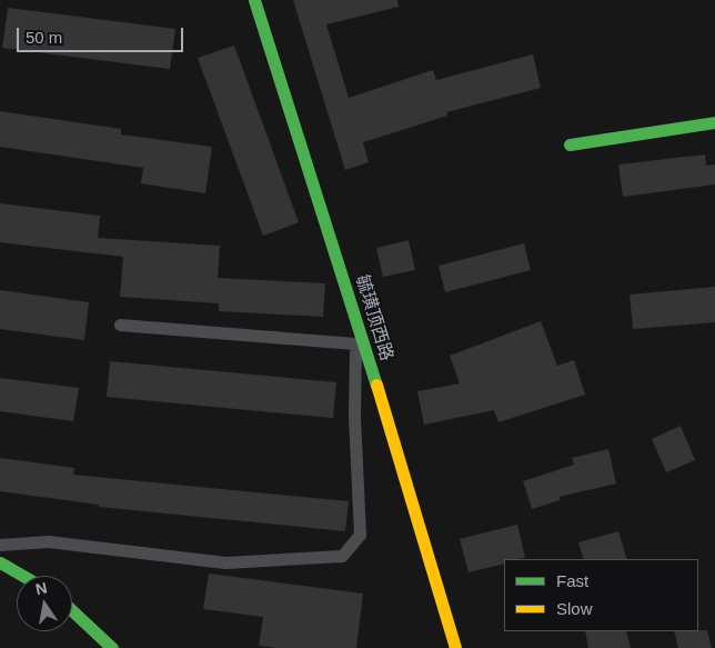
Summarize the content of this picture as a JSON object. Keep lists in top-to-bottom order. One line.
{"streets":{"street":["毓璜顶西路"]},"legend":["Fast","Slow"],"scale_bar":"50 m","north":"top"}
